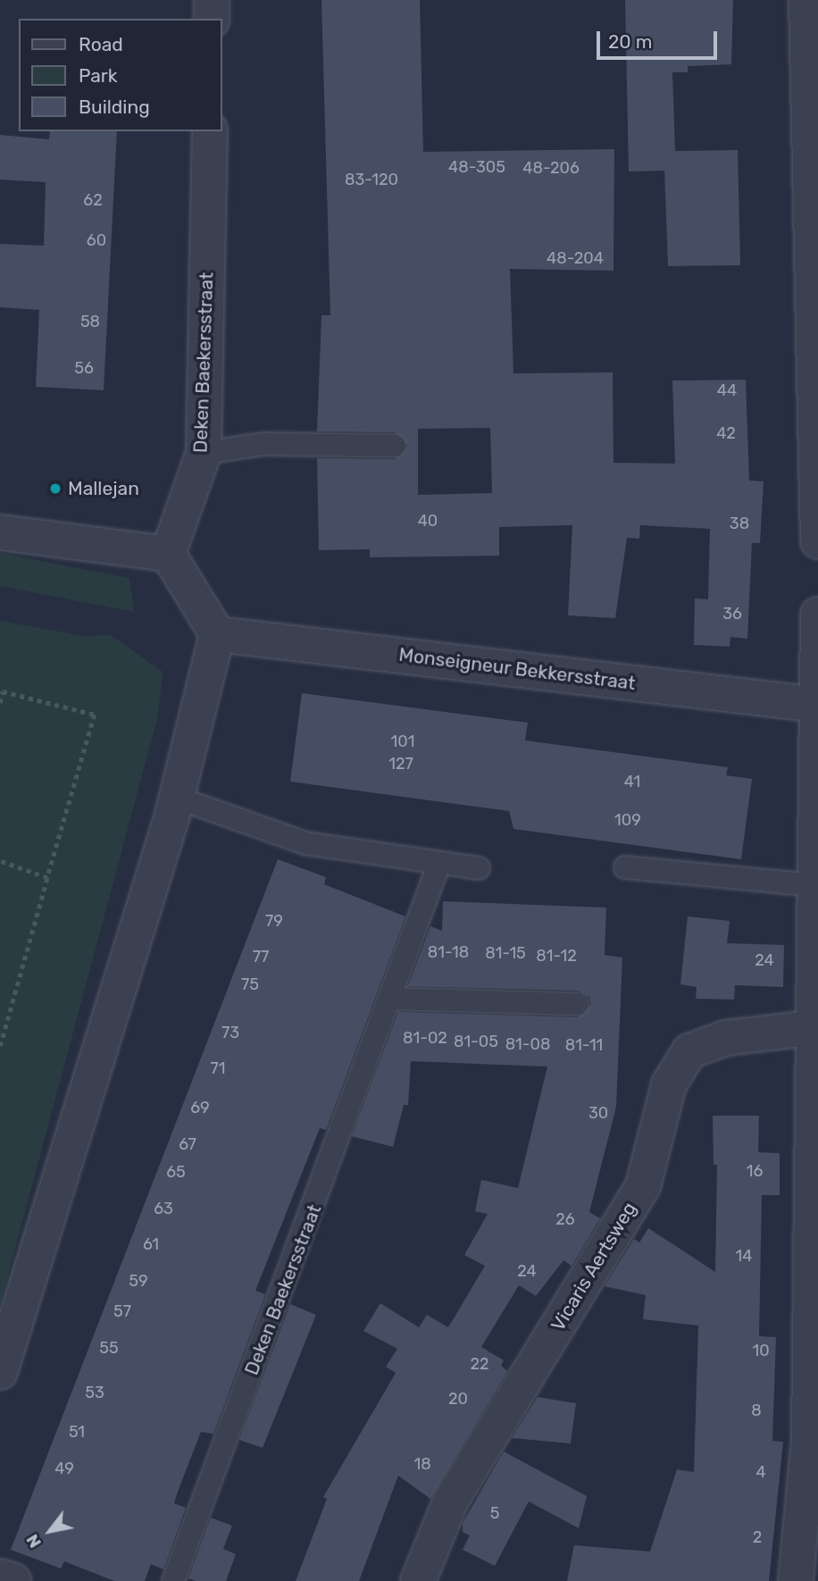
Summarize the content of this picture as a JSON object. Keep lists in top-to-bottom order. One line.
{"streets":{"street":["Deken Baekersstraat","Monseigneur Bekkersstraat","Vicaris Aertsweg"]},"places":["Mallejan"],"house_numbers":["48-305","48-206","83-120","62","60","48-204","58","56","44","42","40","38","36","101","127","41","109","79","81-18","81-15","81-12","77","24","75","73","81-02","81-05","81-08","81-11","71","69","30","67","16","65","63","26","61","14","24","59","57","55","10","22","53","20","8","51","18","49","4","5","2"],"legend":["Road","Park","Building"],"scale_bar":"20 m","north":"bottom left"}
